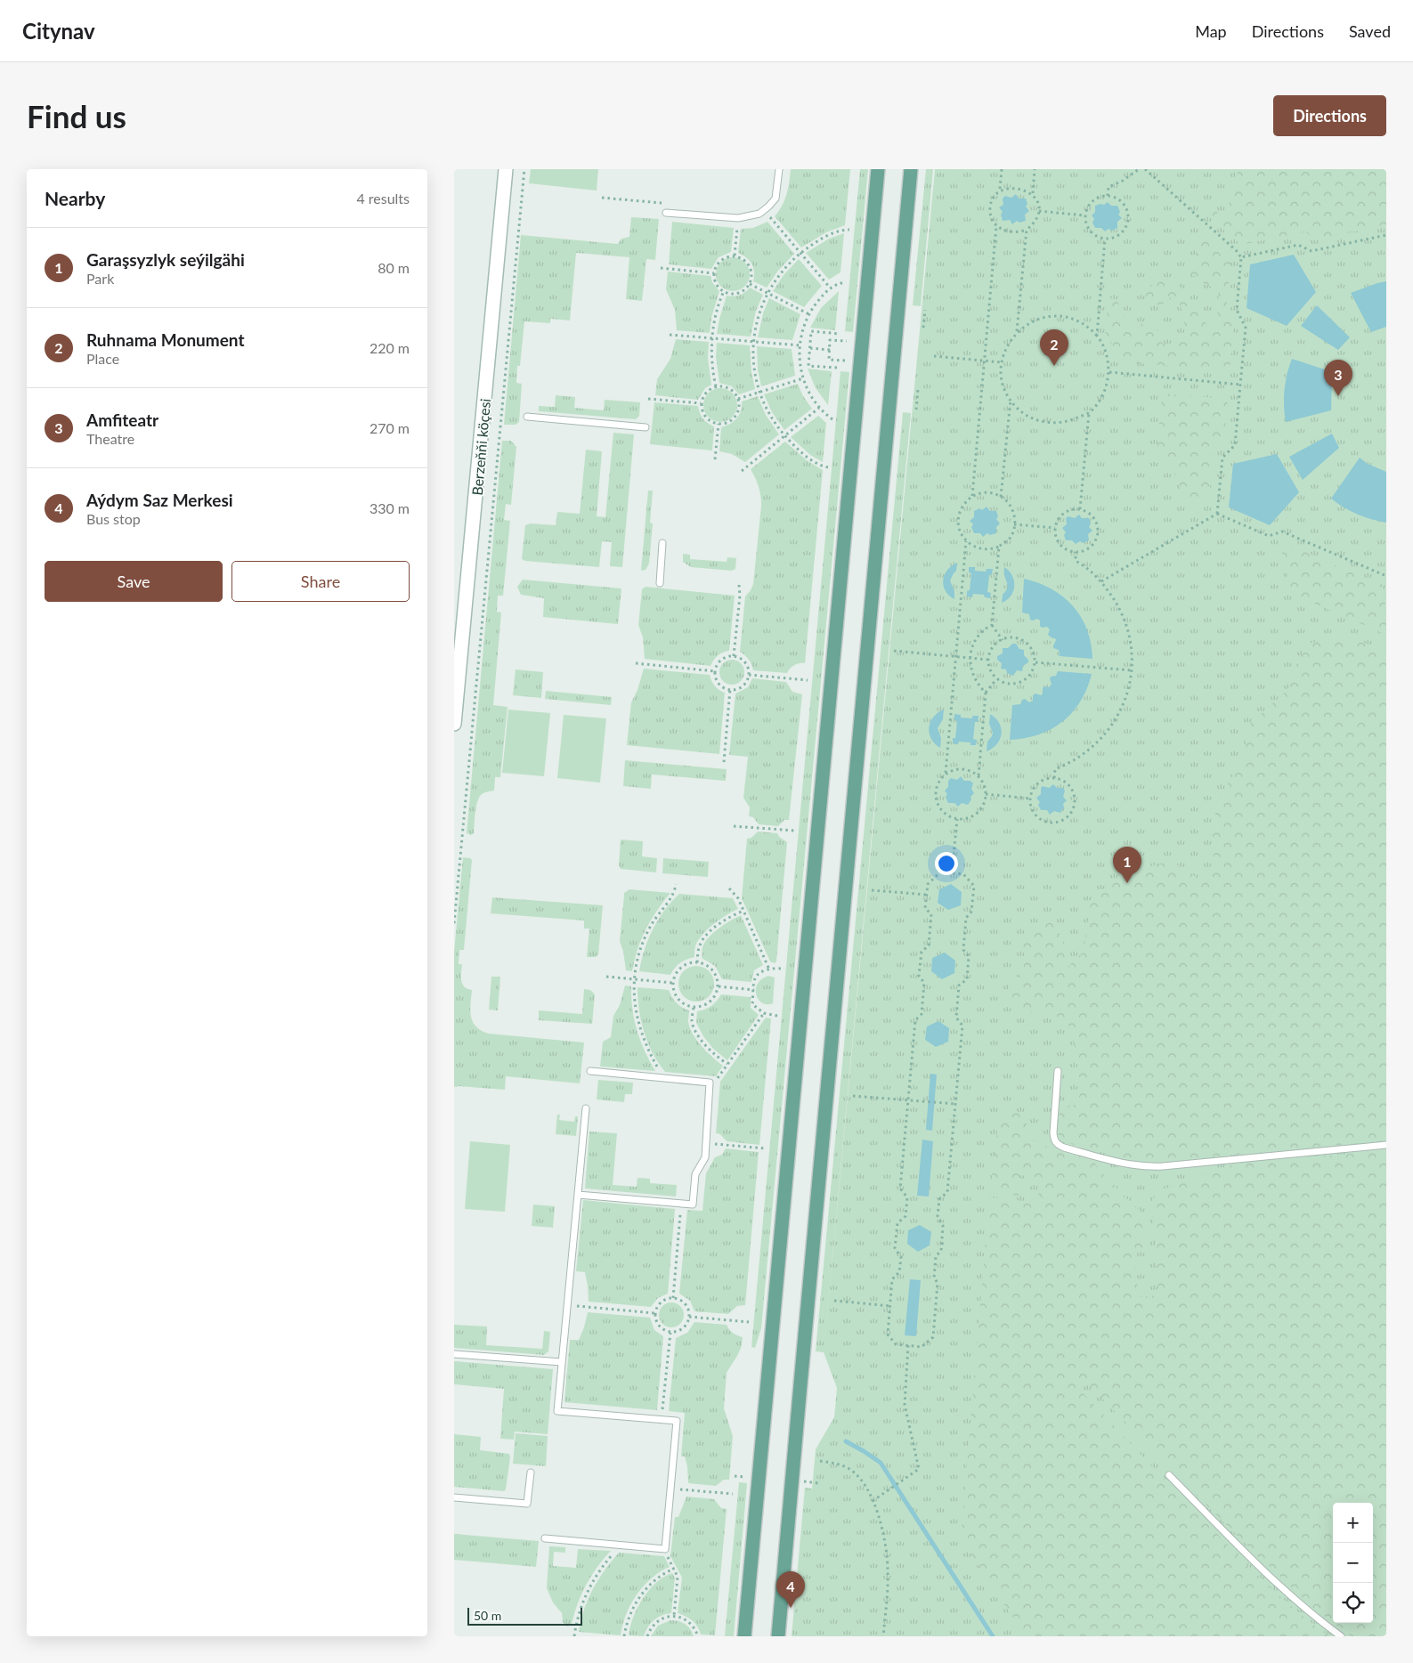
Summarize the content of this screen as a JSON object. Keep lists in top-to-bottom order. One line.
{"streets":{"street":["Berzeňňi köçesi"]},"scale_bar":"50 m","page":{"header":"Citynav","nav":["Map","Directions","Saved"],"buttons":["Directions",["Save","Share"]],"title":"Find us","heading":["Nearby","4 results"],"list":[{"mark":"1","name":"Garaşsyzlyk seýilgähi","note":"Park","value":"80 m"},{"mark":"2","name":"Ruhnama Monument","note":"Place","value":"220 m"},{"mark":"3","name":"Amfiteatr","note":"Theatre","value":"270 m"},{"mark":"4","name":"Aýdym Saz Merkesi","note":"Bus stop","value":"330 m"}],"pins":["2","3","1","4"],"map_buttons":["+","−"],"scale":"50 m"}}
